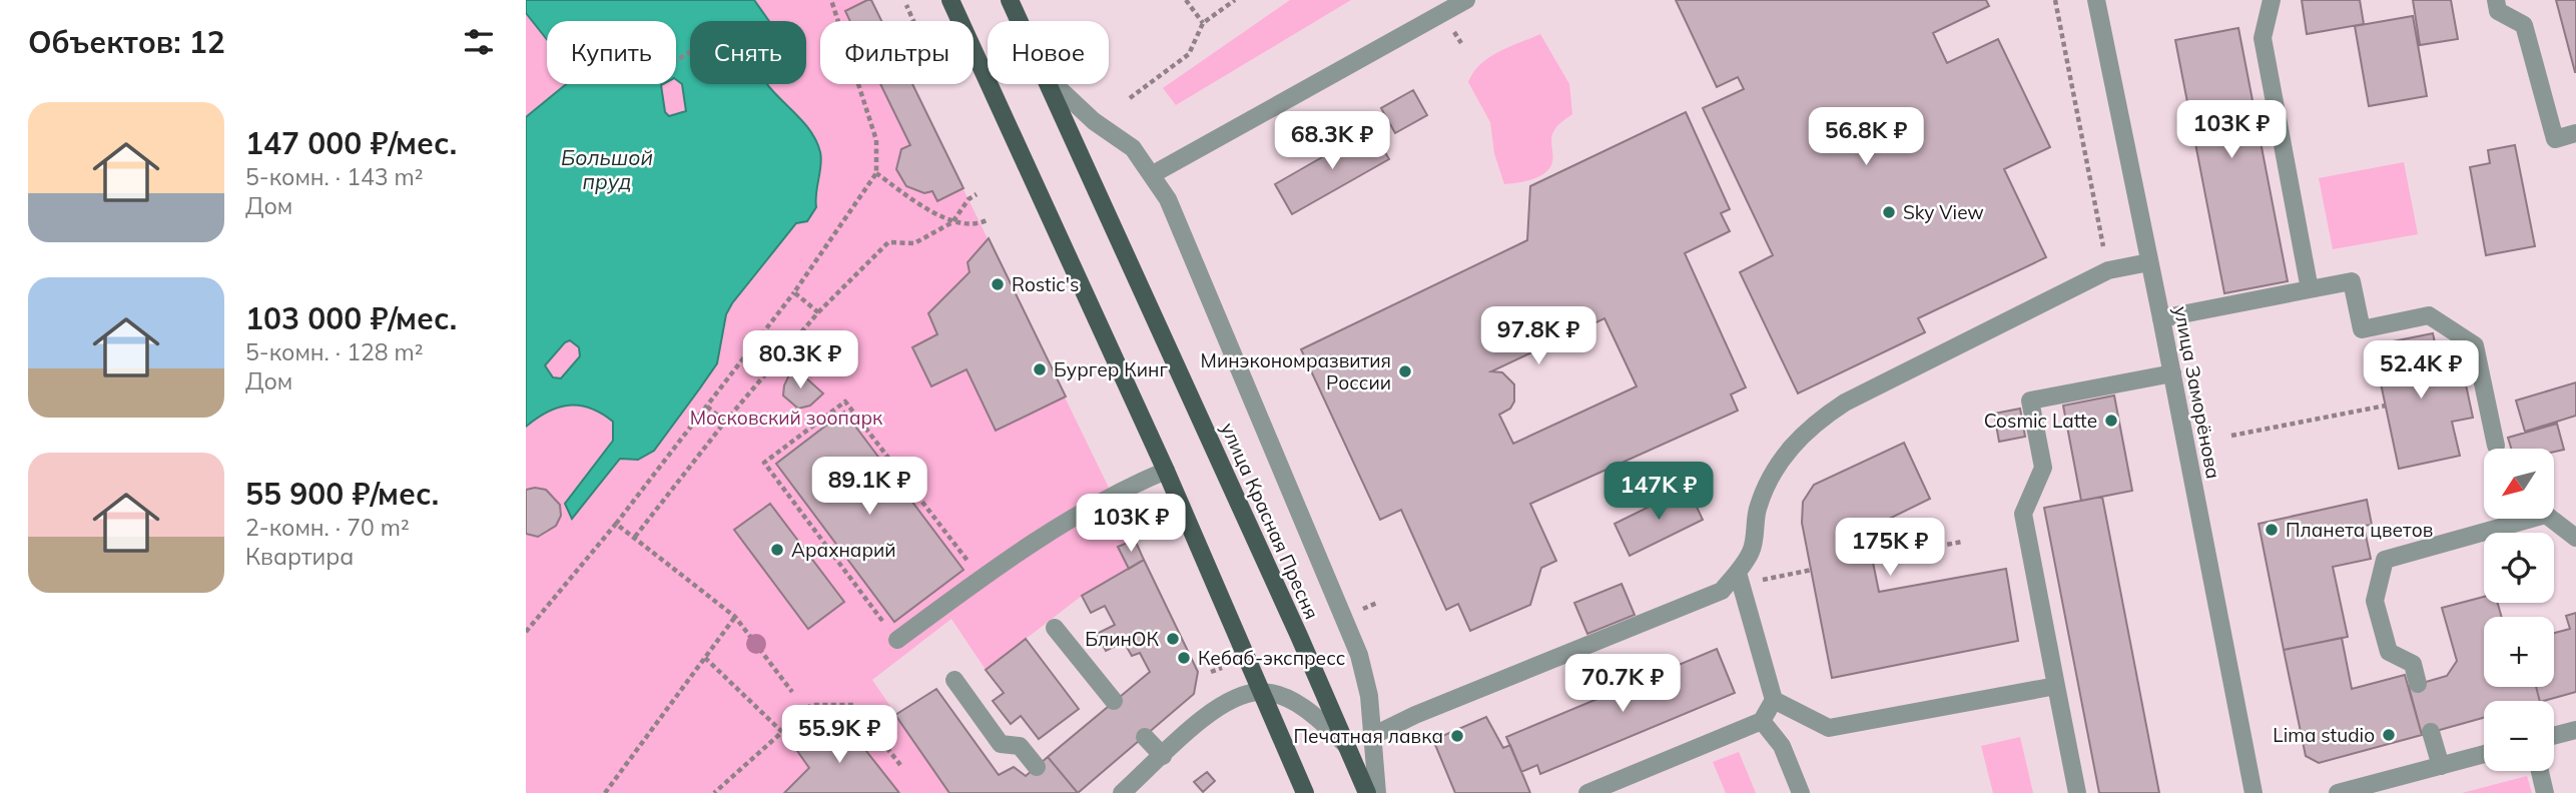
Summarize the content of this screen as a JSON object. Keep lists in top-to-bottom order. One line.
{"streets":{"main road":["улица Красная Пресня"],"street":["улица Заморёнова"]},"water":["Большой пруд"],"parks":["Московский зоопарк"],"places":["Sky View","Rostic's","Бургер Кинг","Минэкономразвития России","Cosmic Latte","Планета цветов","Арахнарий","БлинОК","Кебаб-экспресс","Lima studio","Печатная лавка"],"north":"bottom left","page":{"heading":"Объектов: 12","chip":["Купить","Снять","Фильтры","Новое"],"list":[{"name":"147 000 ₽/мес.","note":"5-комн. · 143 m² · Дом"},{"name":"103 000 ₽/мес.","note":"5-комн. · 128 m² · Дом"},{"name":"55 900 ₽/мес.","note":"2-комн. · 70 m² · Квартира"}],"price":["103K ₽","56.8K ₽","68.3K ₽","97.8K ₽","80.3K ₽","52.4K ₽","89.1K ₽","147K ₽","103K ₽","175K ₽","70.7K ₽","55.9K ₽"],"map_buttons":["+","−"]}}
